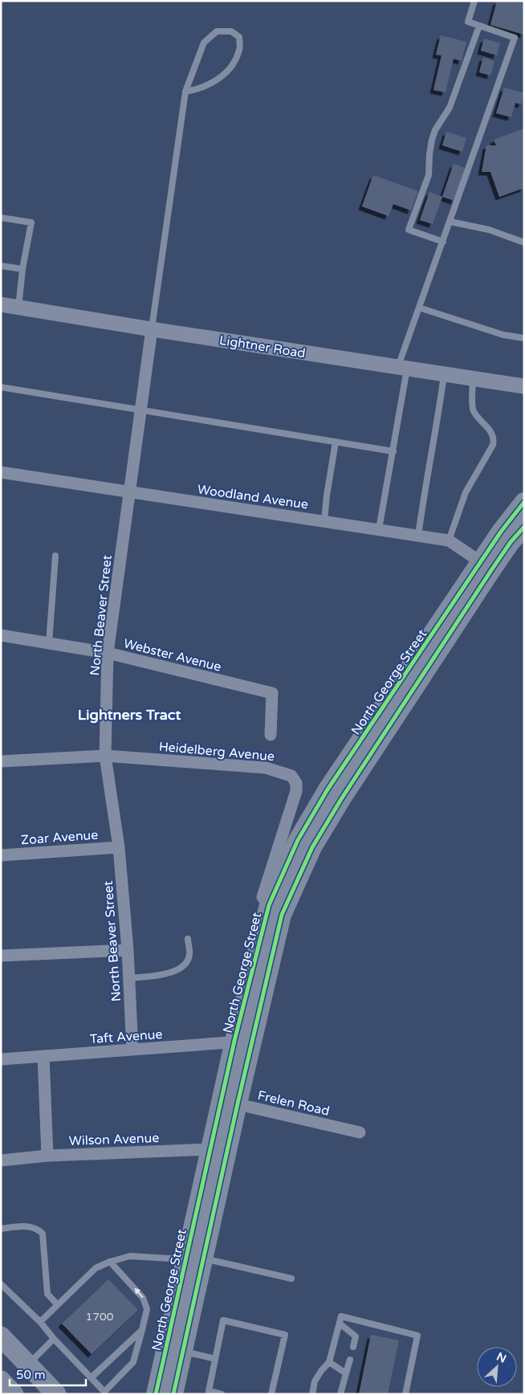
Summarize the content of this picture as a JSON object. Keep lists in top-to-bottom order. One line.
{"streets":{"main road":["North George Street"],"street":["Lightner Road","Woodland Avenue","North Beaver Street","Webster Avenue","Heidelberg Avenue","Zoar Avenue","Taft Avenue","Frelen Road","Wilson Avenue"]},"crossings":[["Lightner Road","North Beaver Street"],["Woodland Avenue","North Beaver Street"],["Woodland Avenue","North George Street"],["North Beaver Street","Webster Avenue"],["North Beaver Street","Heidelberg Avenue"],["North Beaver Street","Zoar Avenue"],["North Beaver Street","Taft Avenue"],["North George Street","Heidelberg Avenue"],["North George Street","Taft Avenue"],["North George Street","Frelen Road"],["North George Street","Wilson Avenue"]],"districts":["Lightners Tract"],"house_numbers":["1700"],"scale_bar":"50 m","north":"top right"}
